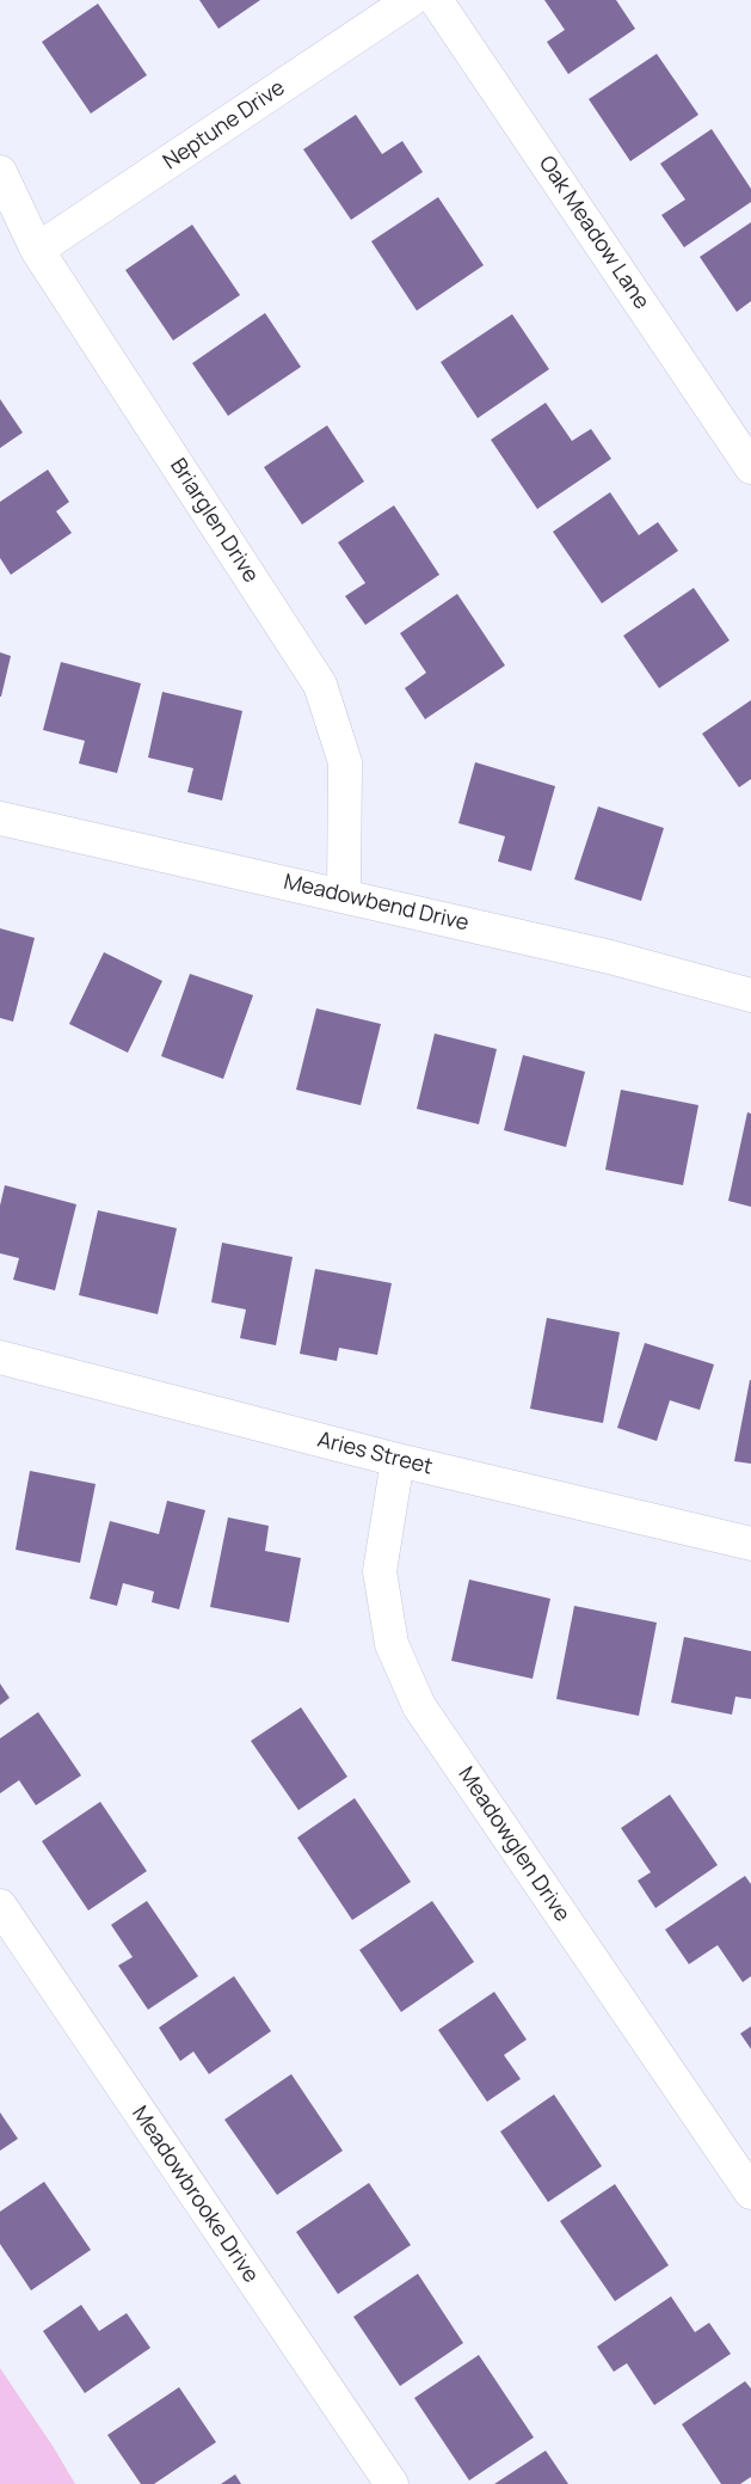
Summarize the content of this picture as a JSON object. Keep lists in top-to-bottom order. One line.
{"streets":{"street":["Neptune Drive","Oak Meadow Lane","Briarglen Drive","Meadowbend Drive","Aries Street","Meadowglen Drive","Meadowbrooke Drive"]},"crossings":[["Neptune Drive","Briarglen Drive"],["Briarglen Drive","Meadowbend Drive"],["Aries Street","Meadowglen Drive"]]}
